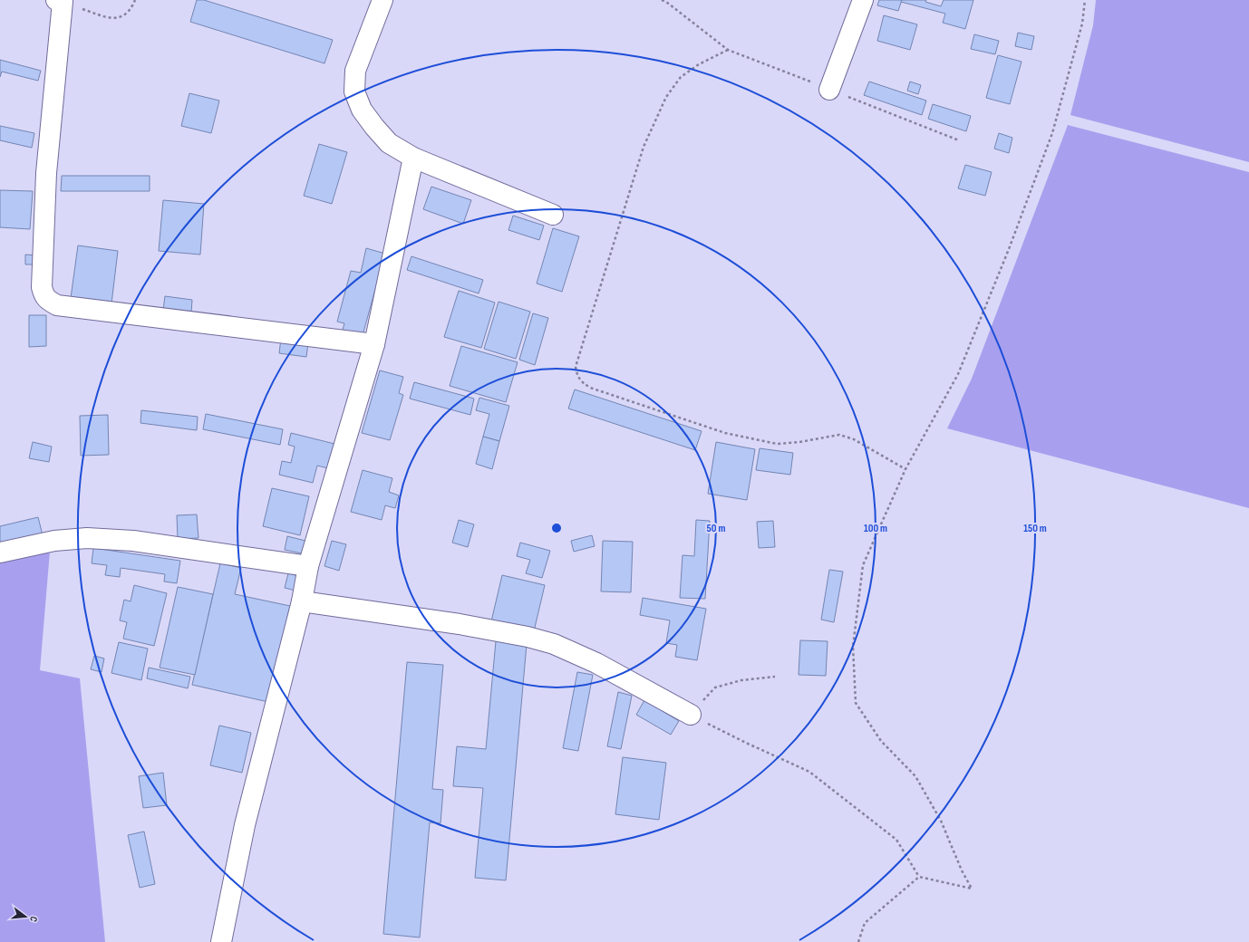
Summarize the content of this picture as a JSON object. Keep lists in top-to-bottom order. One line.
{"north":"right","rings":["50 m","100 m","150 m"]}
